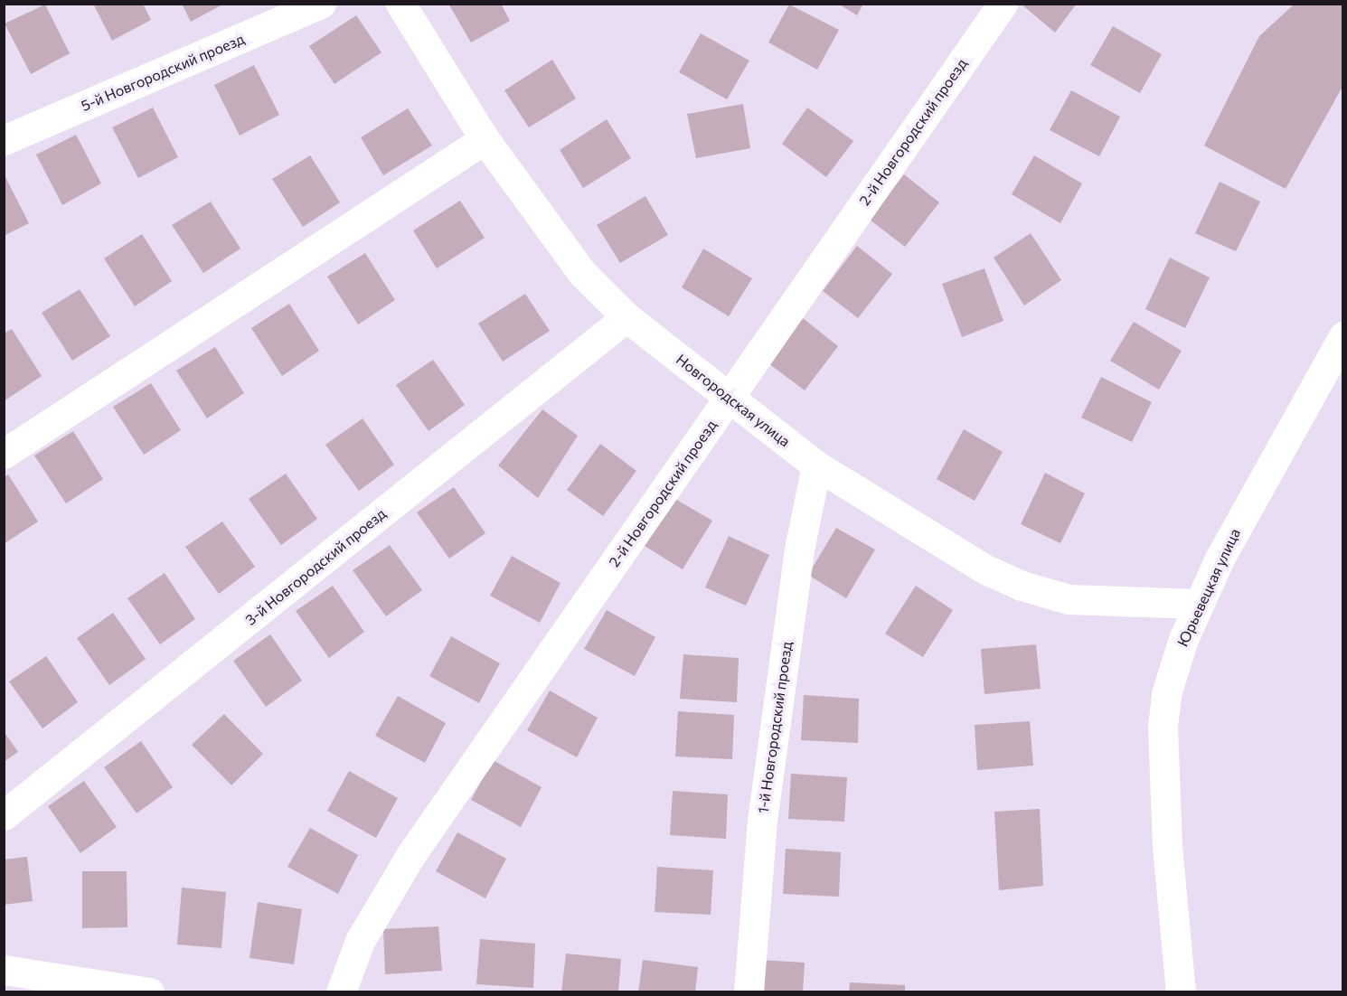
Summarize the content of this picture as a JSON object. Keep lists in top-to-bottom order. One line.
{"streets":{"street":["5-й Новгородский проезд","2-й Новгородский проезд","Новгородская улица","3-й Новгородский проезд","Юрьевецкая улица","1-й Новгородский проезд"]},"crossings":[["2-й Новгородский проезд","Новгородская улица"],["Новгородская улица","3-й Новгородский проезд"],["Новгородская улица","Юрьевецкая улица"],["Новгородская улица","1-й Новгородский проезд"]]}
